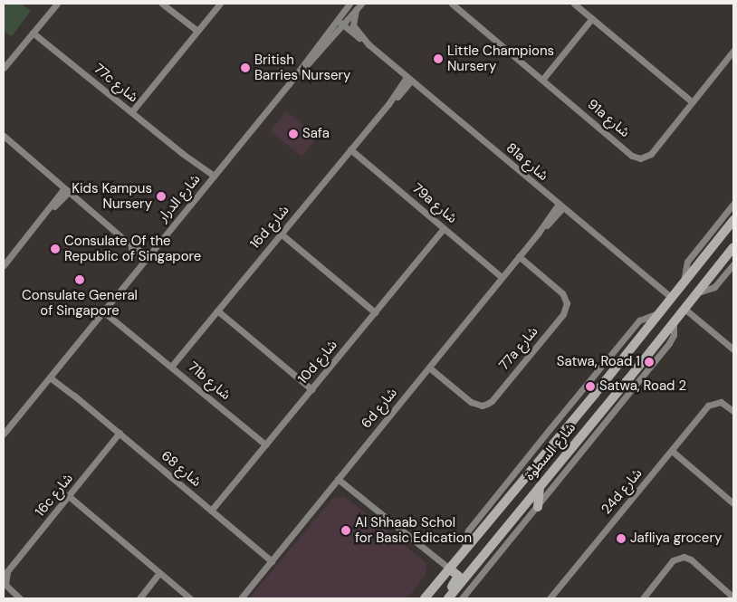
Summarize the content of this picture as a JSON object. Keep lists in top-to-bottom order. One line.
{"streets":{"main road":["شارع السطوة"],"street":["77c شارع","91a شارع","81a شارع","شارع الدرار","79a شارع","16d شارع","77a شارع","10d شارع","71b شارع","6d شارع","شارع 68","24d شارع","16c شارع"]},"crossings":[["77c شارع","شارع الدرار"],["81a شارع","شارع الدرار"],["81a شارع","16d شارع"],["81a شارع","6d شارع"],["81a شارع","شارع السطوة"],["شارع الدرار","71b شارع"],["شارع الدرار","شارع 68"],["79a شارع","16d شارع"],["79a شارع","10d شارع"],["79a شارع","6d شارع"],["16d شارع","71b شارع"],["77a شارع","6d شارع"],["10d شارع","71b شارع"],["10d شارع","شارع 68"],["6d شارع","شارع 68"],["شارع 68","16c شارع"]],"places":["Little Champions Nursery","British Barries Nursery","Safa","Kids Kampus Nursery","Consulate Of the Republic of Singapore","Consulate General of Singapore","Satwa, Road 1","Satwa, Road 2","Al Shhaab Schol for Basic Edication","Jafliya grocery"]}
